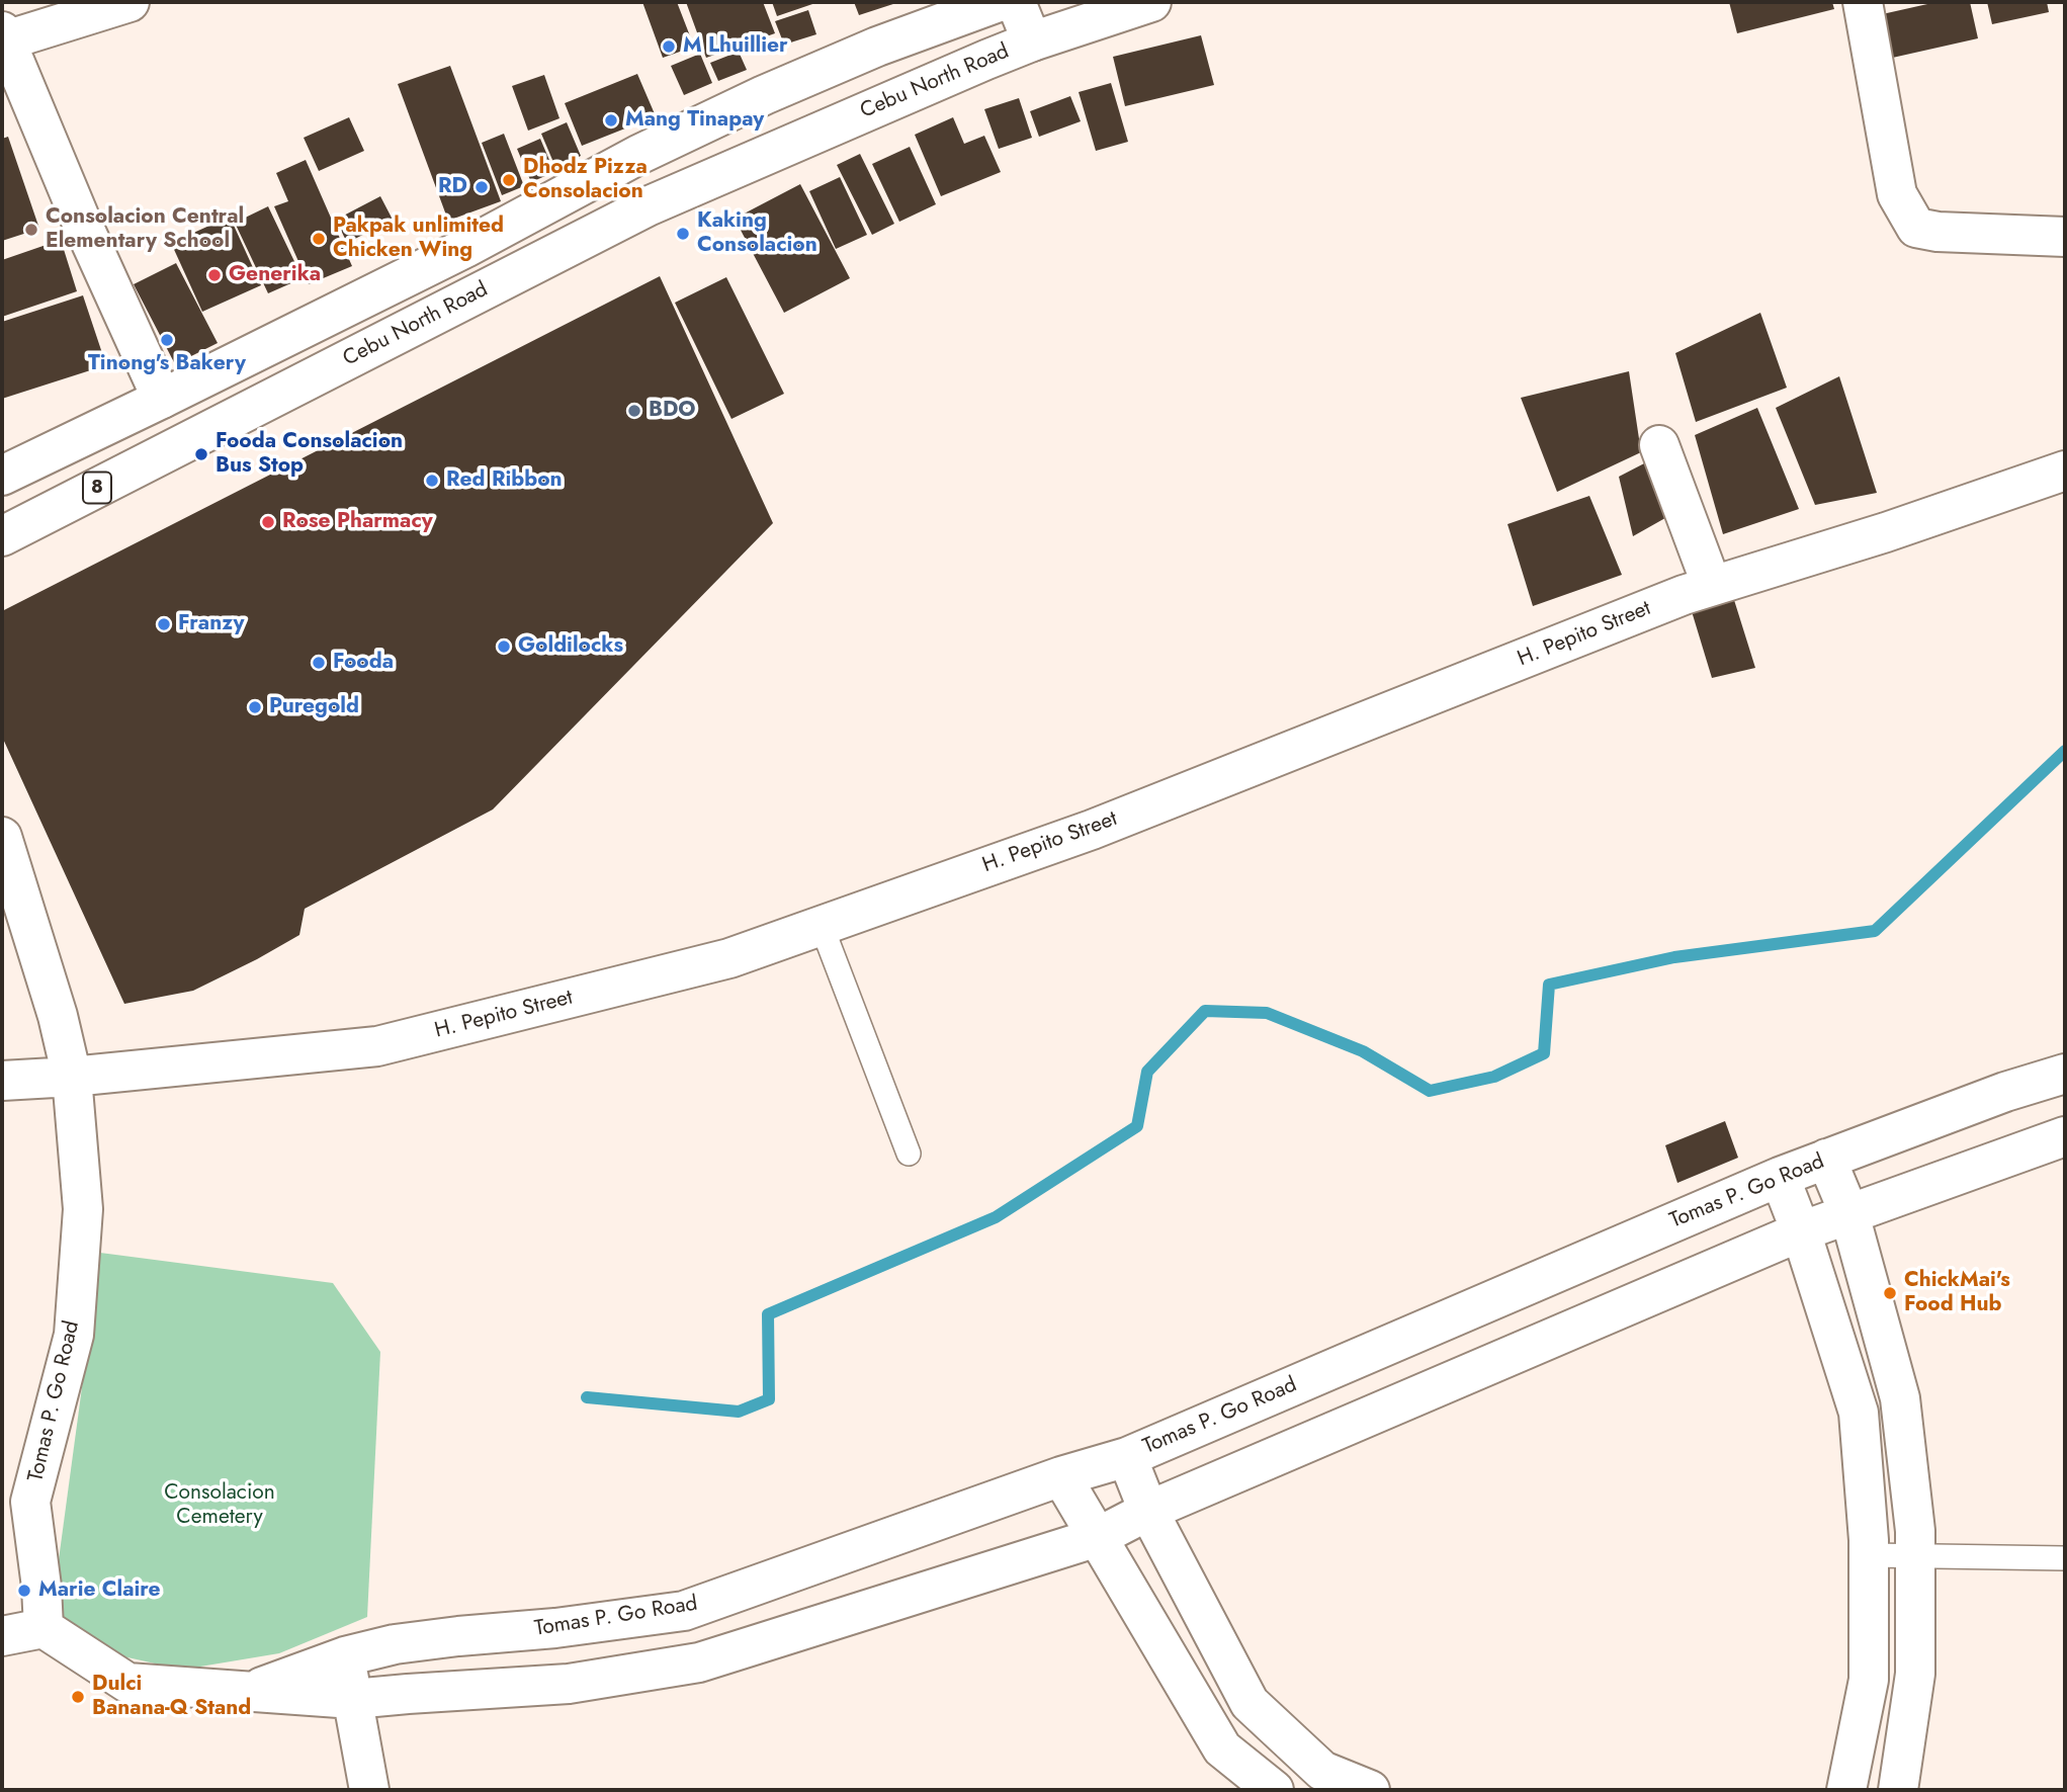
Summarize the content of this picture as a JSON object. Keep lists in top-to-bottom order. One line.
{"streets":{"street":["Cebu North Road","8","H. Pepito Street","Tomas P. Go Road"]},"crossings":[["H. Pepito Street","Tomas P. Go Road"]],"parks":["Consolacion Cemetery"],"places":["M Lhuillier","Mang Tinapay","Dhodz Pizza Consolacion","RD","Consolacion Central Elementary School","Kaking Consolacion","Pakpak unlimited Chicken Wing","Generika","Tinong's Bakery","BDO","Fooda Consolacion Bus Stop","Red Ribbon","Rose Pharmacy","Franzy","Goldilocks","Fooda","Puregold","ChickMai's Food Hub","Marie Claire","Dulci Banana-Q Stand"]}
